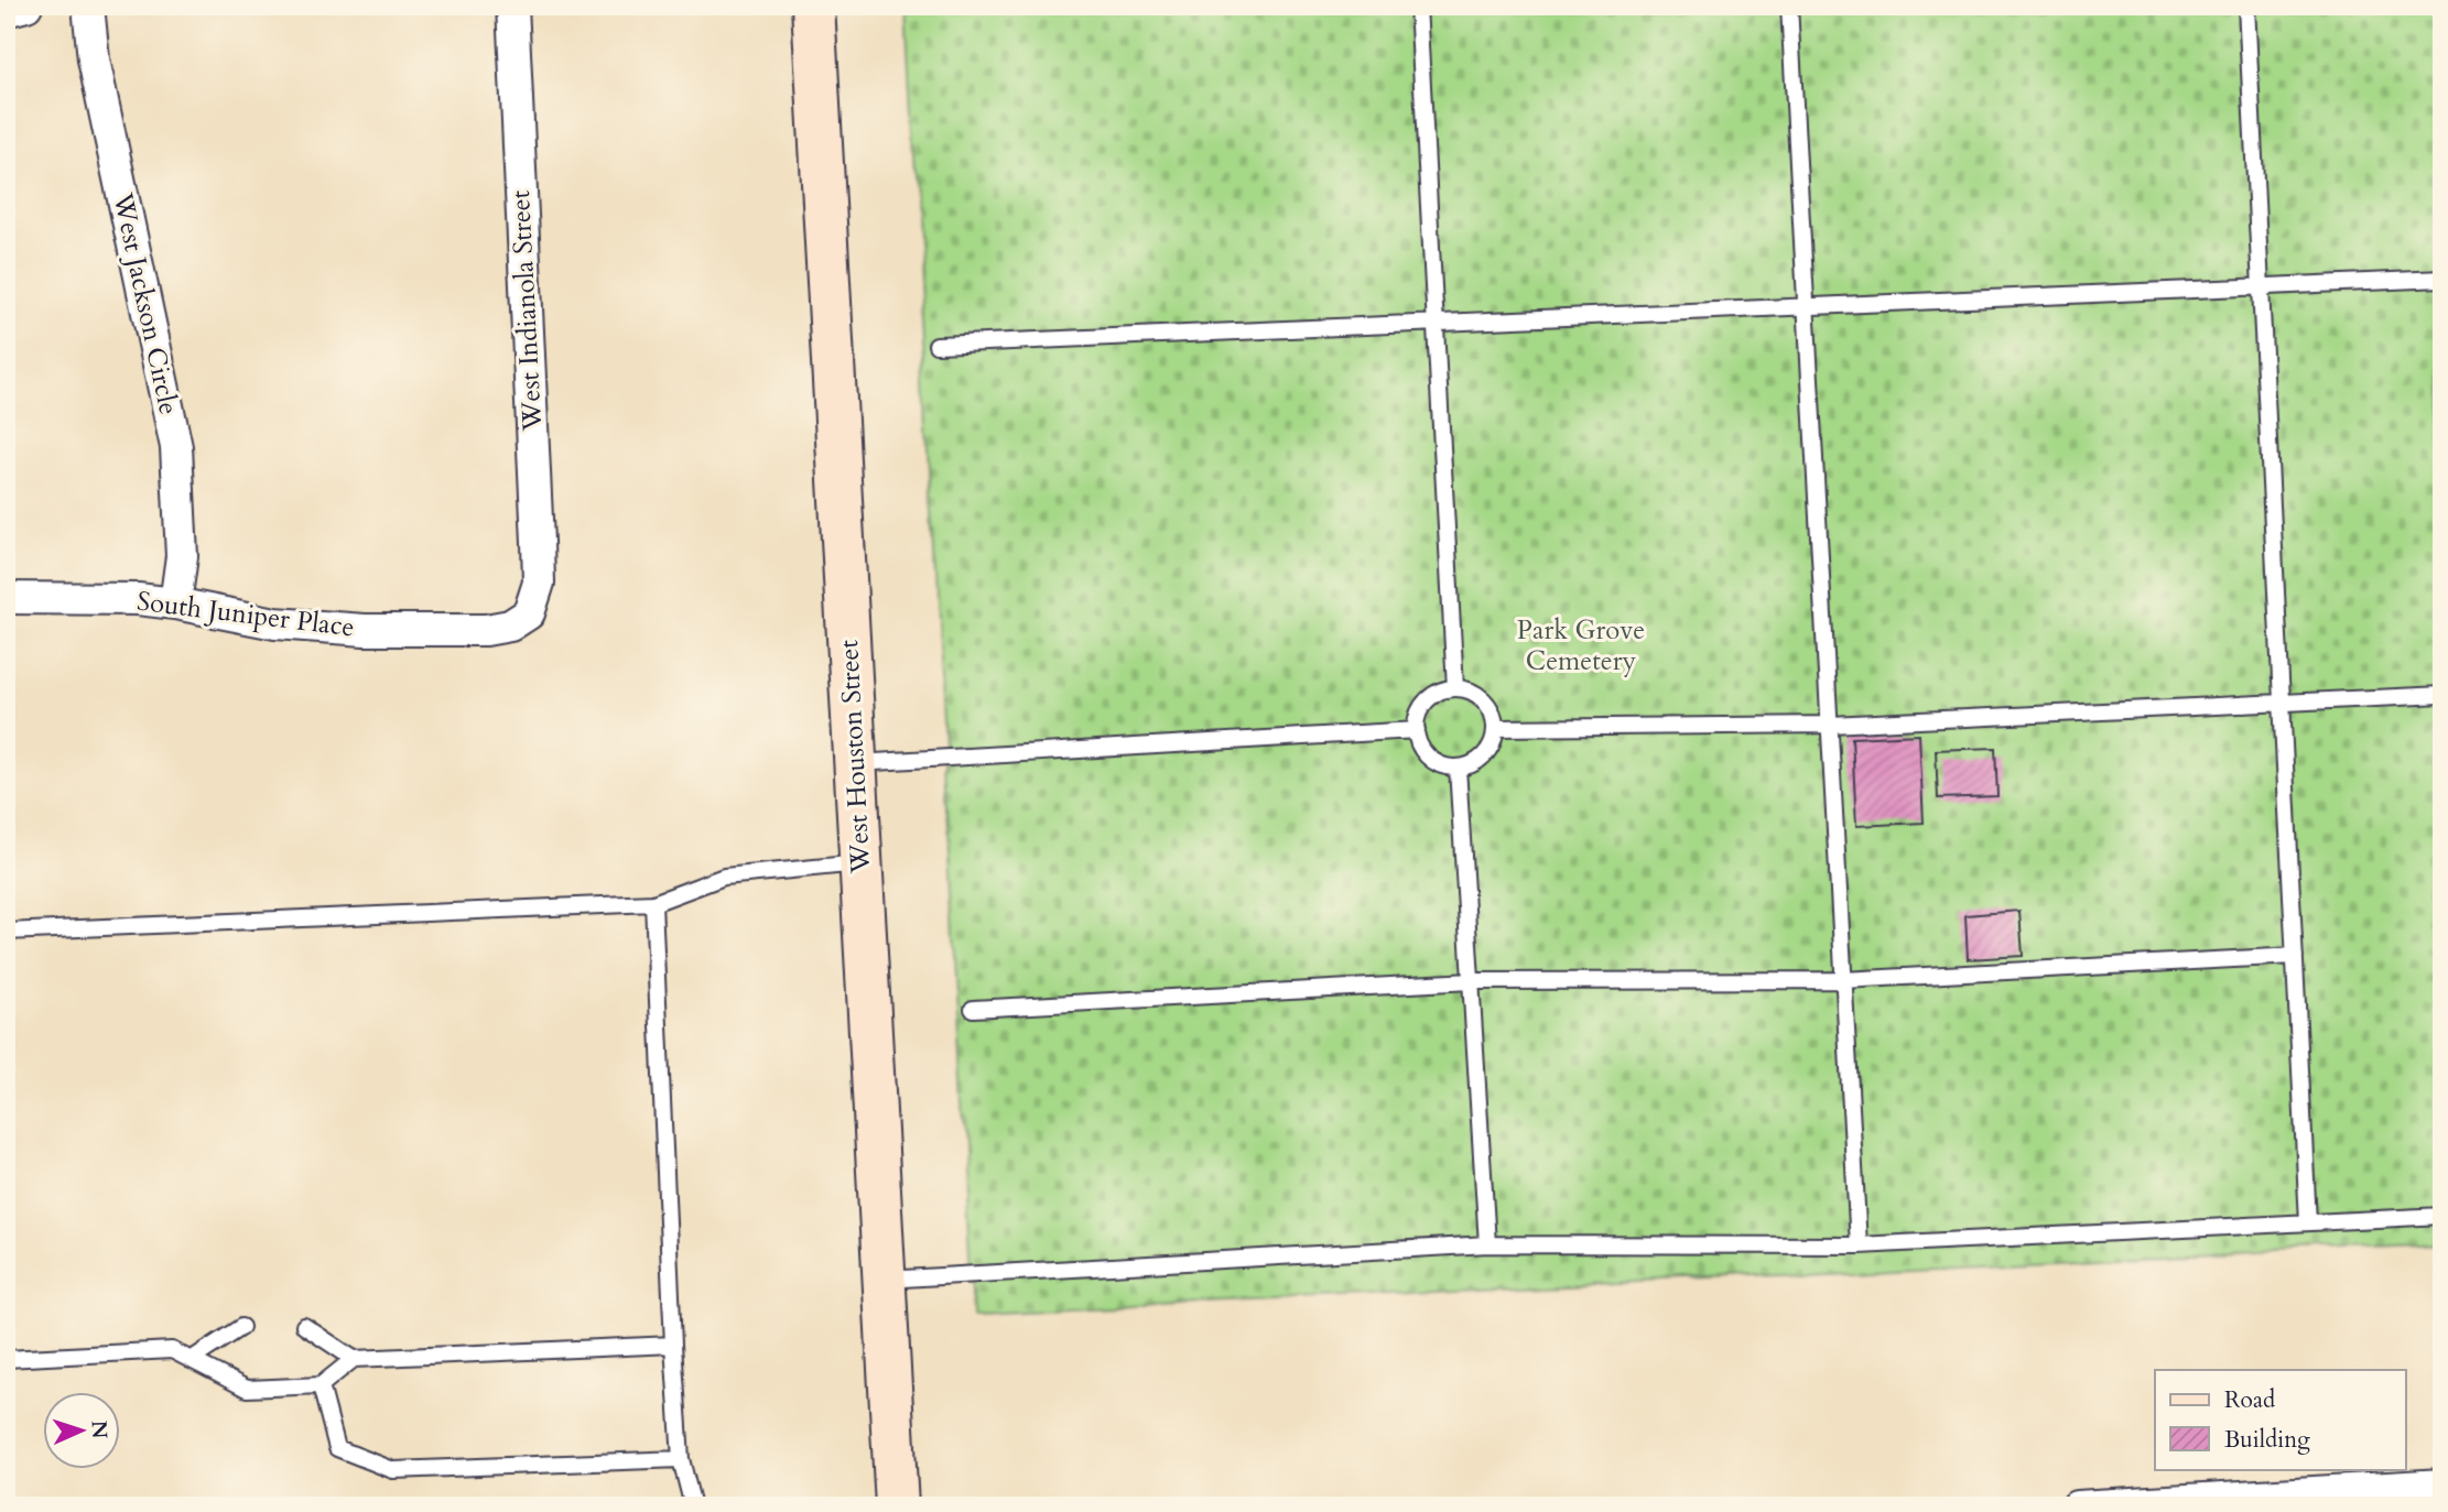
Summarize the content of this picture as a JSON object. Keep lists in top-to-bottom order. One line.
{"streets":{"main road":["West Houston Street"],"street":["West Jackson Circle","West Indianola Street","South Juniper Place"]},"crossings":[["West Jackson Circle","South Juniper Place"],["West Indianola Street","South Juniper Place"]],"parks":["Park Grove Cemetery"],"legend":["Road","Building"],"north":"right"}
